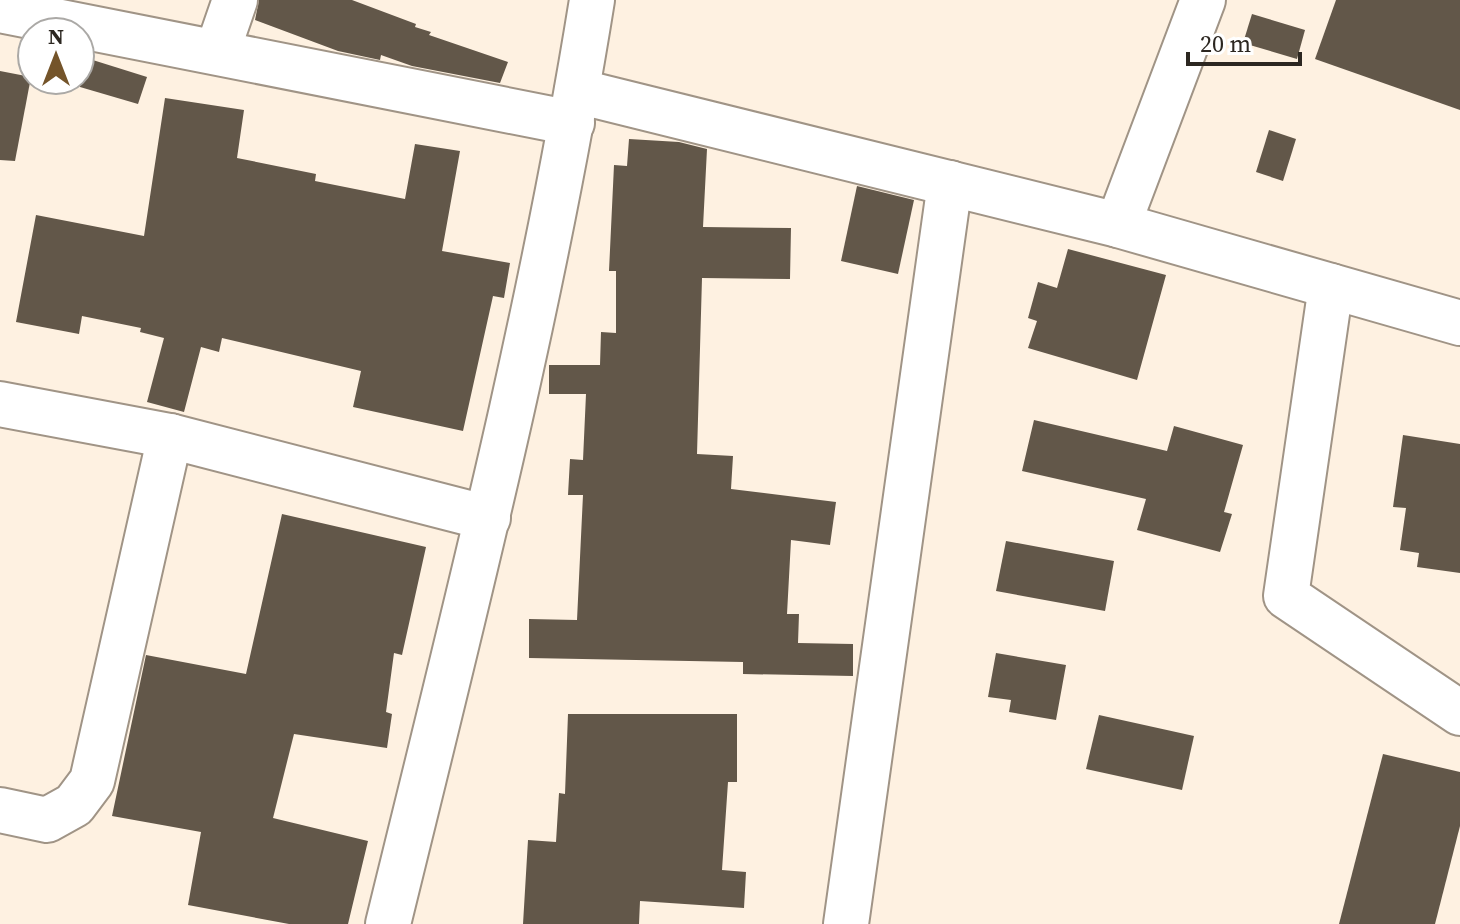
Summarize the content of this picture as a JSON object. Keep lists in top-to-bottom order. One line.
{"scale_bar":"20 m","north":"top"}
